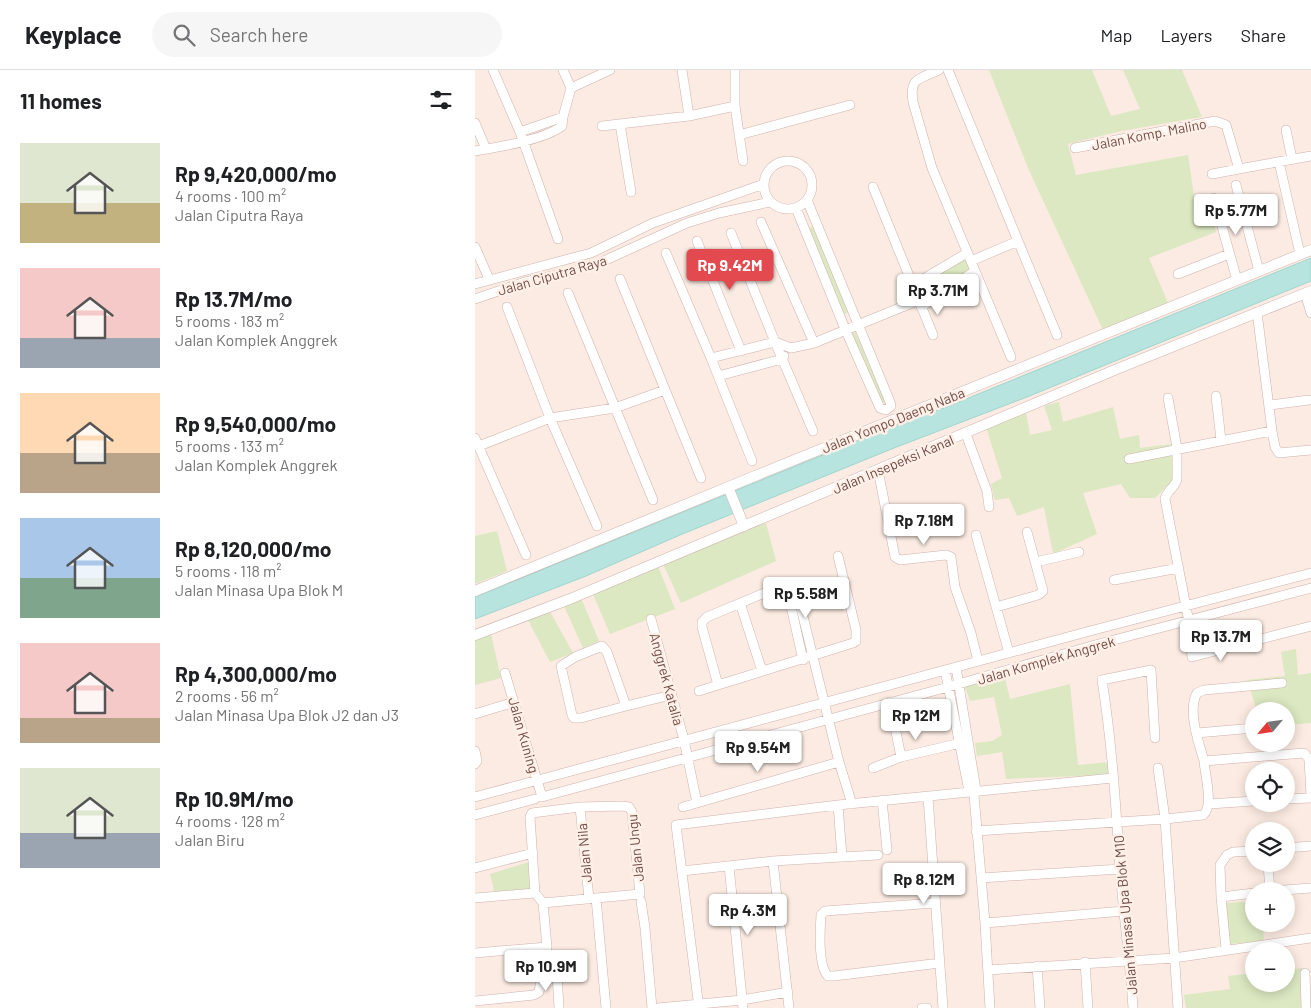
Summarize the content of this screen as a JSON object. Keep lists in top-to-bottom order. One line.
{"streets":{"street":["Jalan Komp. Malino","Jalan Ciputra Raya","Jalan Yompo Daeng Naba","Jalan Insepeksi Kanal","Jalan Komplek Anggrek","Anggrek Katalia","Jalan Kuning","Jalan Ungu","Jalan Nila","Jalan Minasa Upa Blok M10"]},"crossings":[["Jalan Komplek Anggrek","Anggrek Katalia"],["Jalan Komplek Anggrek","Jalan Kuning"],["Jalan Ungu","Jalan Nila"]],"north":"bottom left","page":{"header":"Keyplace","search":"Search here","nav":["Map","Layers","Share"],"heading":"11 homes","list":[{"name":"Rp 9,420,000/mo","note":"4 rooms · 100 m² · Jalan Ciputra Raya"},{"name":"Rp 13.7M/mo","note":"5 rooms · 183 m² · Jalan Komplek Anggrek"},{"name":"Rp 9,540,000/mo","note":"5 rooms · 133 m² · Jalan Komplek Anggrek"},{"name":"Rp 8,120,000/mo","note":"5 rooms · 118 m² · Jalan Minasa Upa Blok M"},{"name":"Rp 4,300,000/mo","note":"2 rooms · 56 m² · Jalan Minasa Upa Blok J2 dan J3"},{"name":"Rp 10.9M/mo","note":"4 rooms · 128 m² · Jalan Biru"}],"price":["Rp 5.77M","Rp 9.42M","Rp 3.71M","Rp 7.18M","Rp 5.58M","Rp 13.7M","Rp 12M","Rp 9.54M","Rp 8.12M","Rp 4.3M","Rp 10.9M"],"map_buttons":["+","−"]}}
